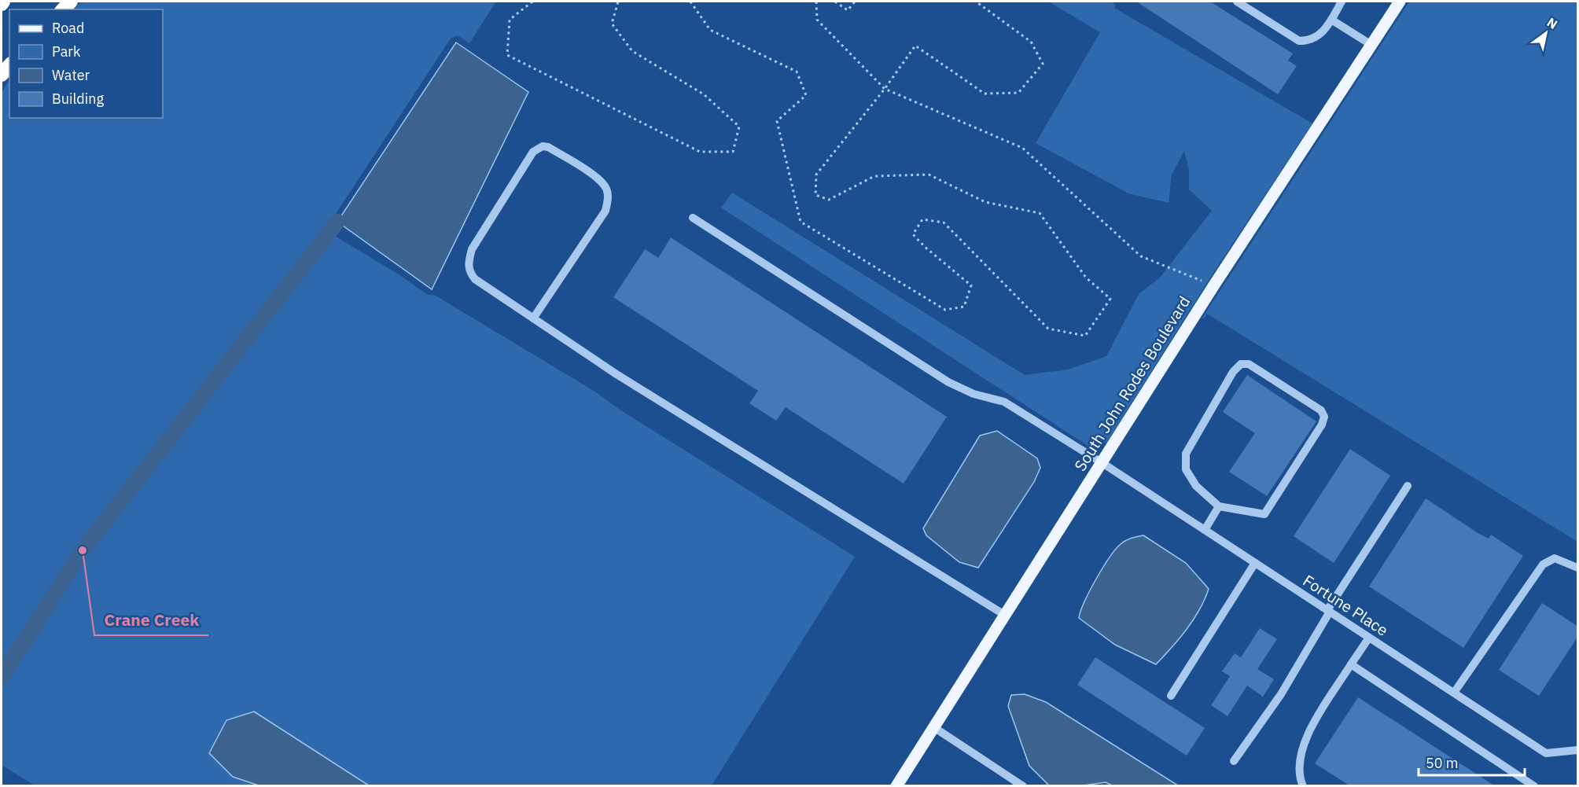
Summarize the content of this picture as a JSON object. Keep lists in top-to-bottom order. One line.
{"streets":{"main road":["South John Rodes Boulevard"],"street":["Fortune Place"]},"crossings":[["South John Rodes Boulevard","Fortune Place"]],"places":["Crane Creek"],"legend":["Road","Park","Water","Building"],"scale_bar":"50 m","north":"top right"}
